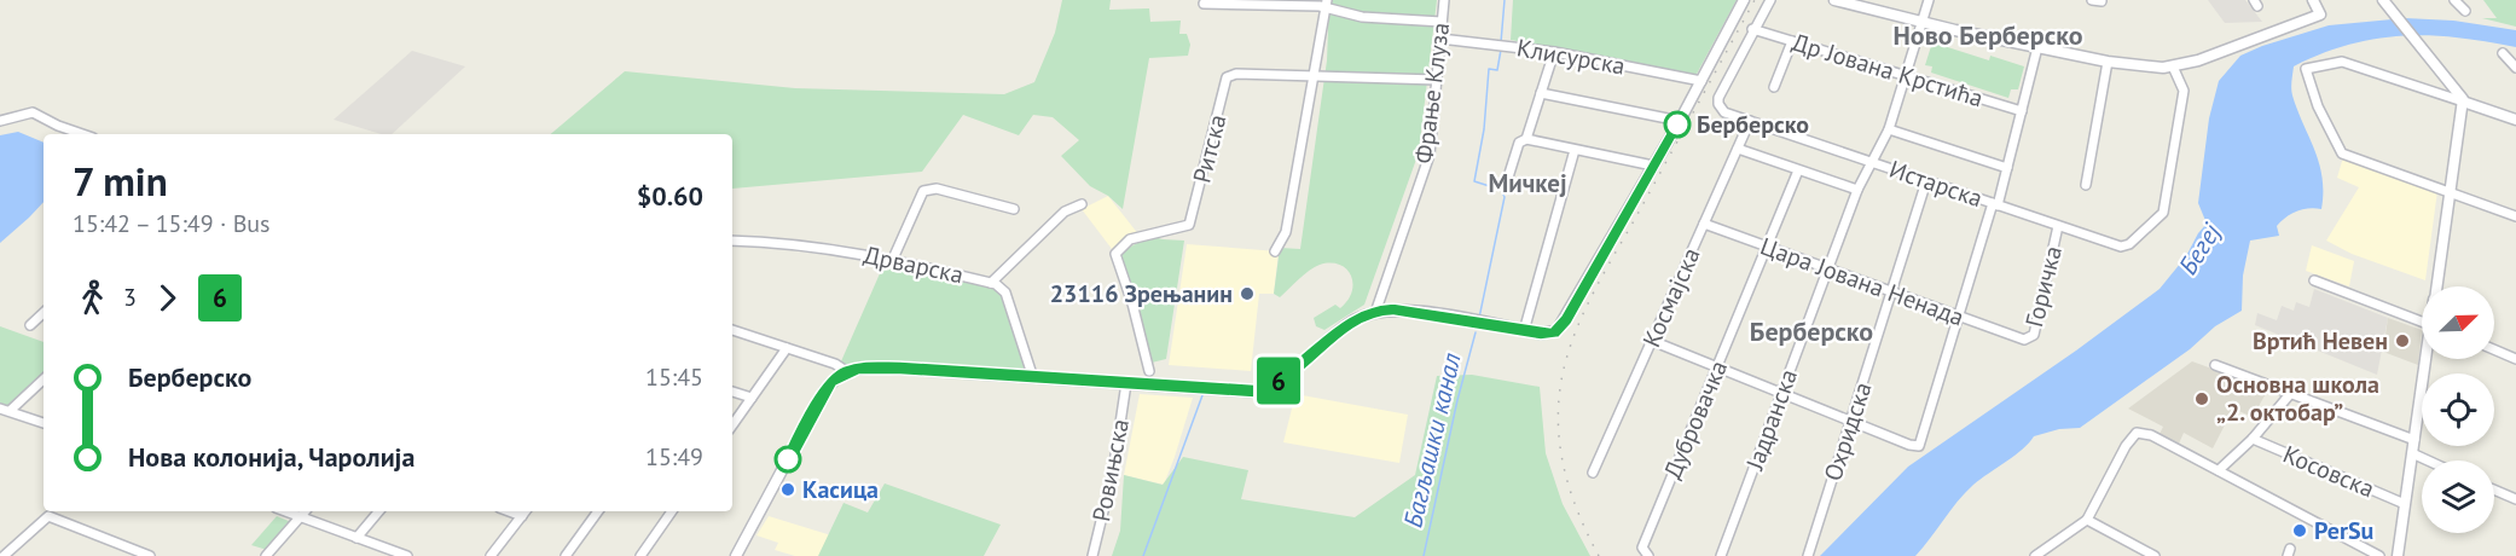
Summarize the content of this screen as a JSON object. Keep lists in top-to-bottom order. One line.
{"streets":{"street":["Клисурска","Др Јована Крстића","Фрање Клуза","Ритска","Истарска","Дрварска","Цара Јована Ненада","Горичка","Космајска","Дубровачка","Јадранска","Охридска","Ровињска","Косовска"]},"crossings":[["Клисурска","Фрање Клуза"],["Др Јована Крстића","Истарска"],["Др Јована Крстића","Јадранска"],["Фрање Клуза","Ритска"],["Истарска","Горичка"],["Истарска","Космајска"],["Истарска","Јадранска"],["Истарска","Охридска"],["Цара Јована Ненада","Горичка"],["Цара Јована Ненада","Космајска"],["Цара Јована Ненада","Дубровачка"],["Цара Јована Ненада","Јадранска"],["Цара Јована Ненада","Охридска"]],"districts":["Ново Берберско","Мичкеј","Берберско"],"water":["Бегеј","Багљашки канал"],"places":["Берберско","23116 Зрењанин","Вртић Невен","Основна школа „2. октобар”","Касица","PerSu"],"lines":["bus line 6"],"north":"top right","page":{"on_map":"6","heading":["7 min","15:42 – 15:49 · Bus","$0.60"],"legs":["3","6"],"list":[{"name":"Берберско","value":"15:45"},{"name":"Нова колонија, Чаролија","value":"15:49"}]}}
